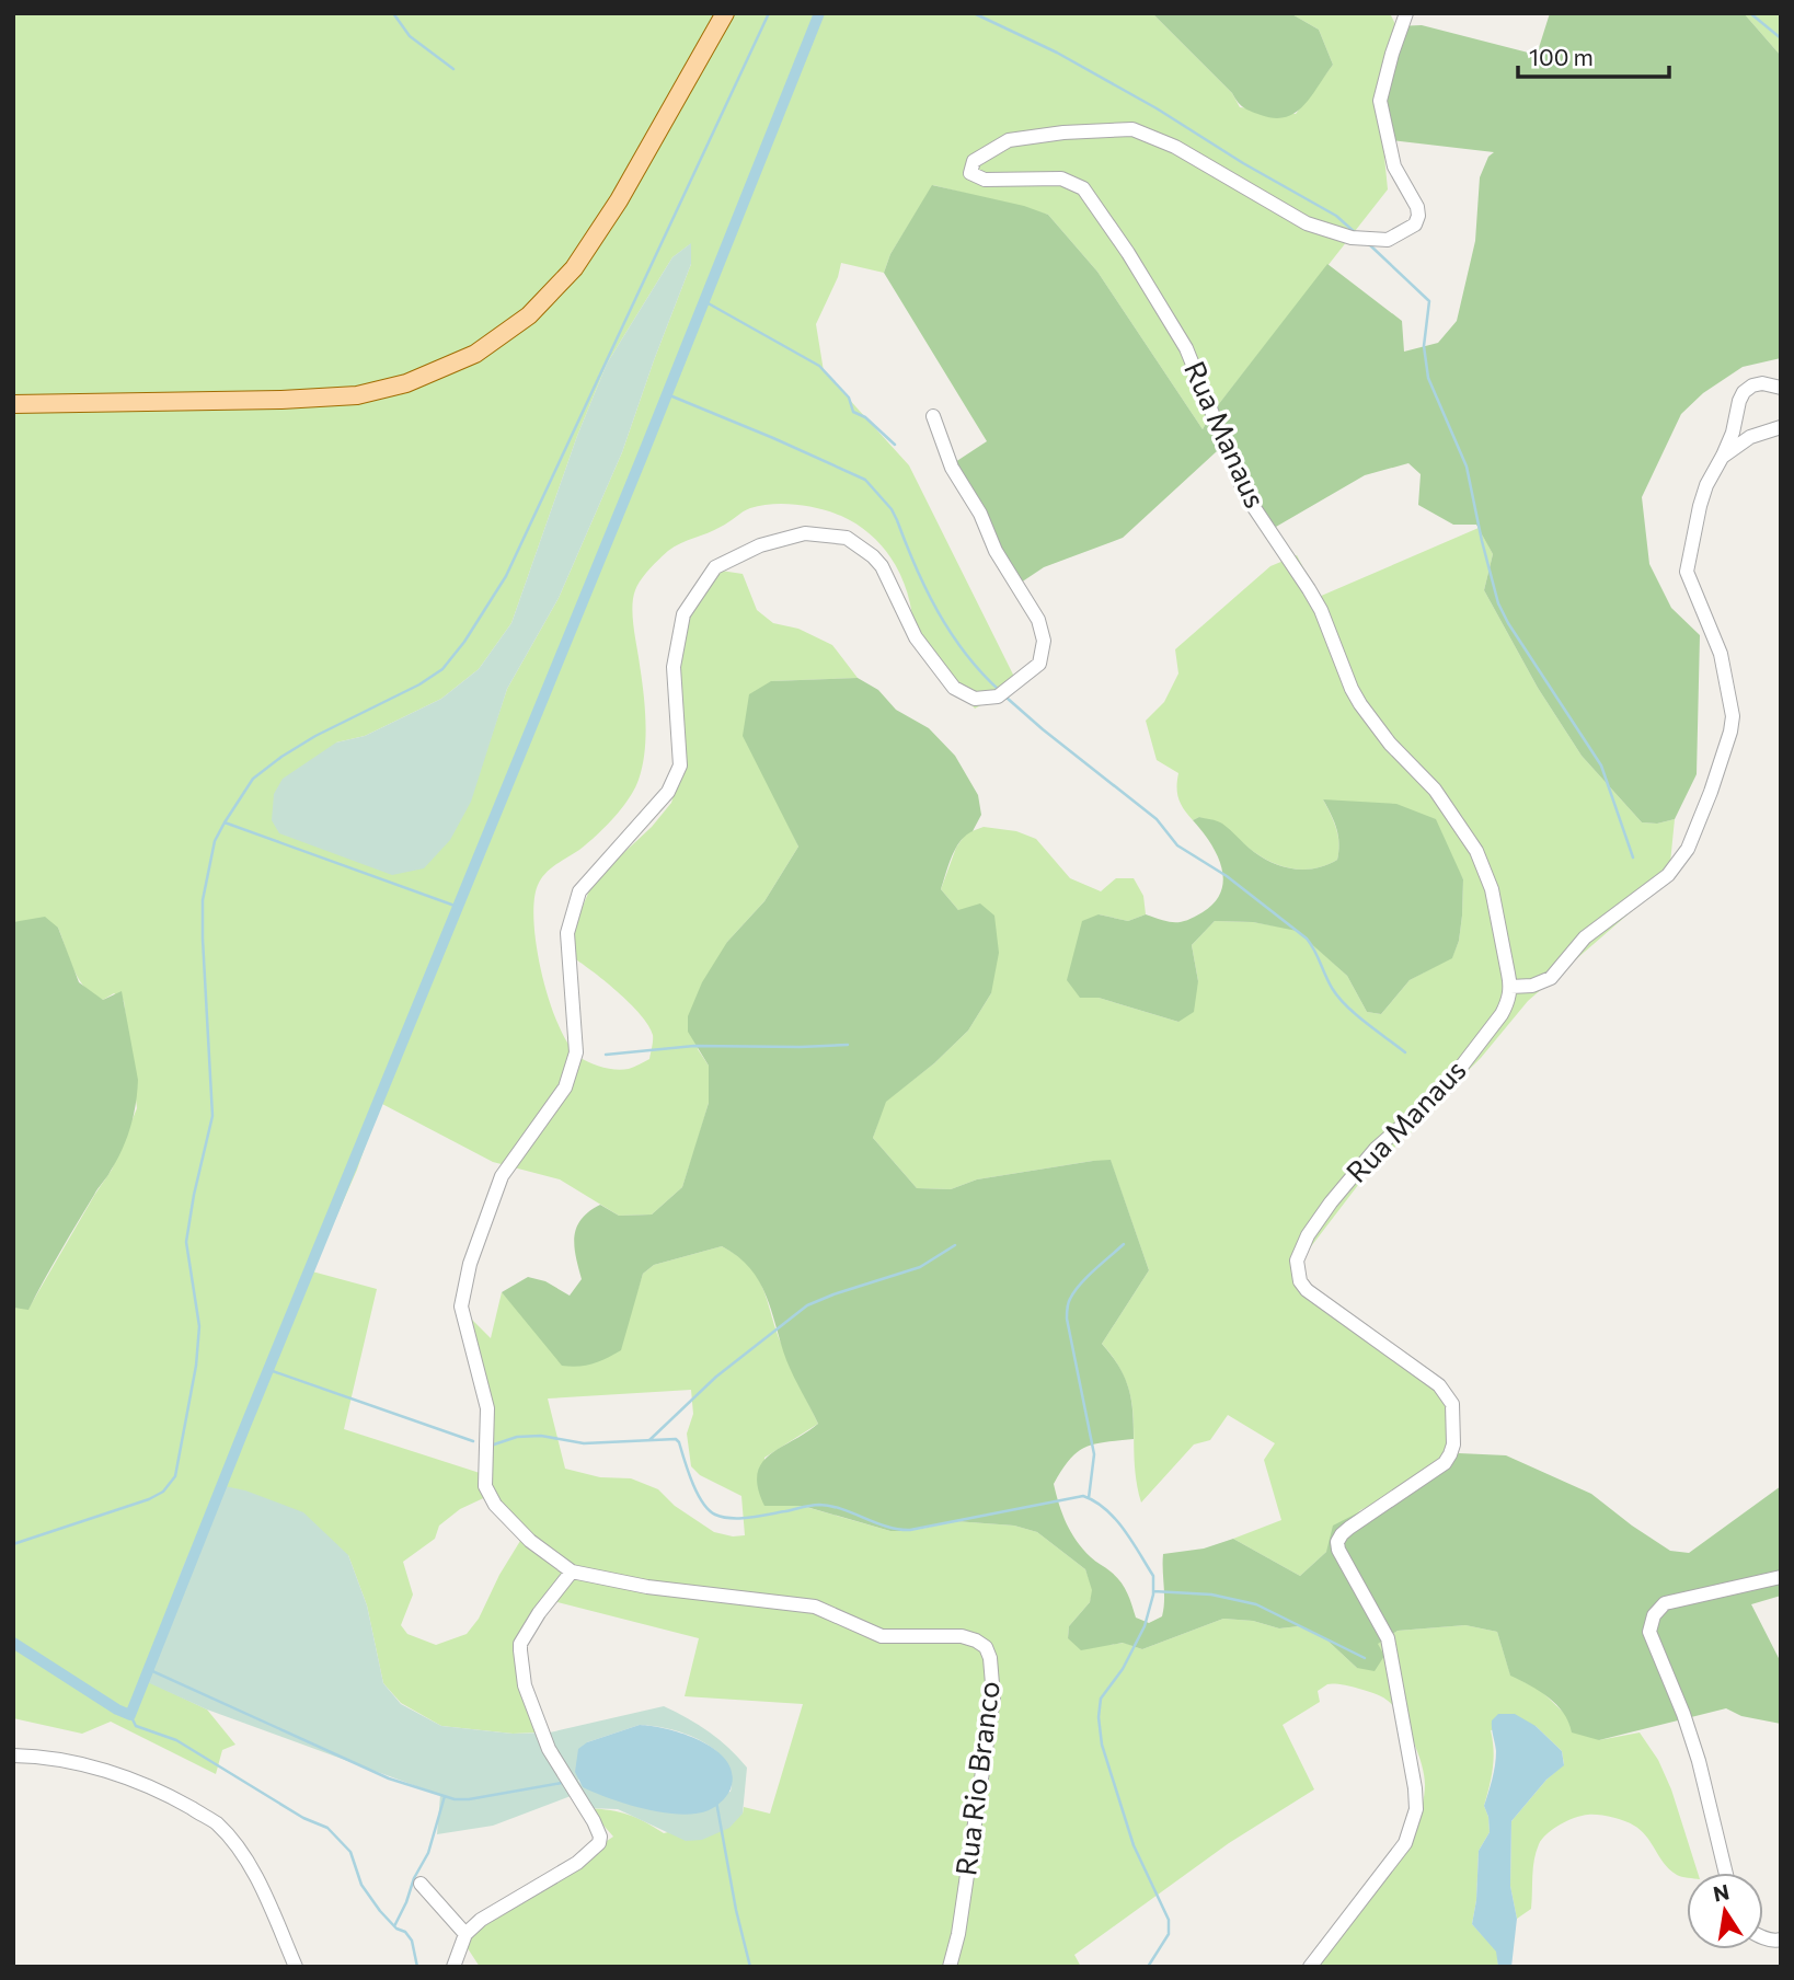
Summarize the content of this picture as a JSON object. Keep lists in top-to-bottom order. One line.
{"streets":{"street":["Rua Manaus","Rua Rio Branco"]},"scale_bar":"100 m","north":"top"}
